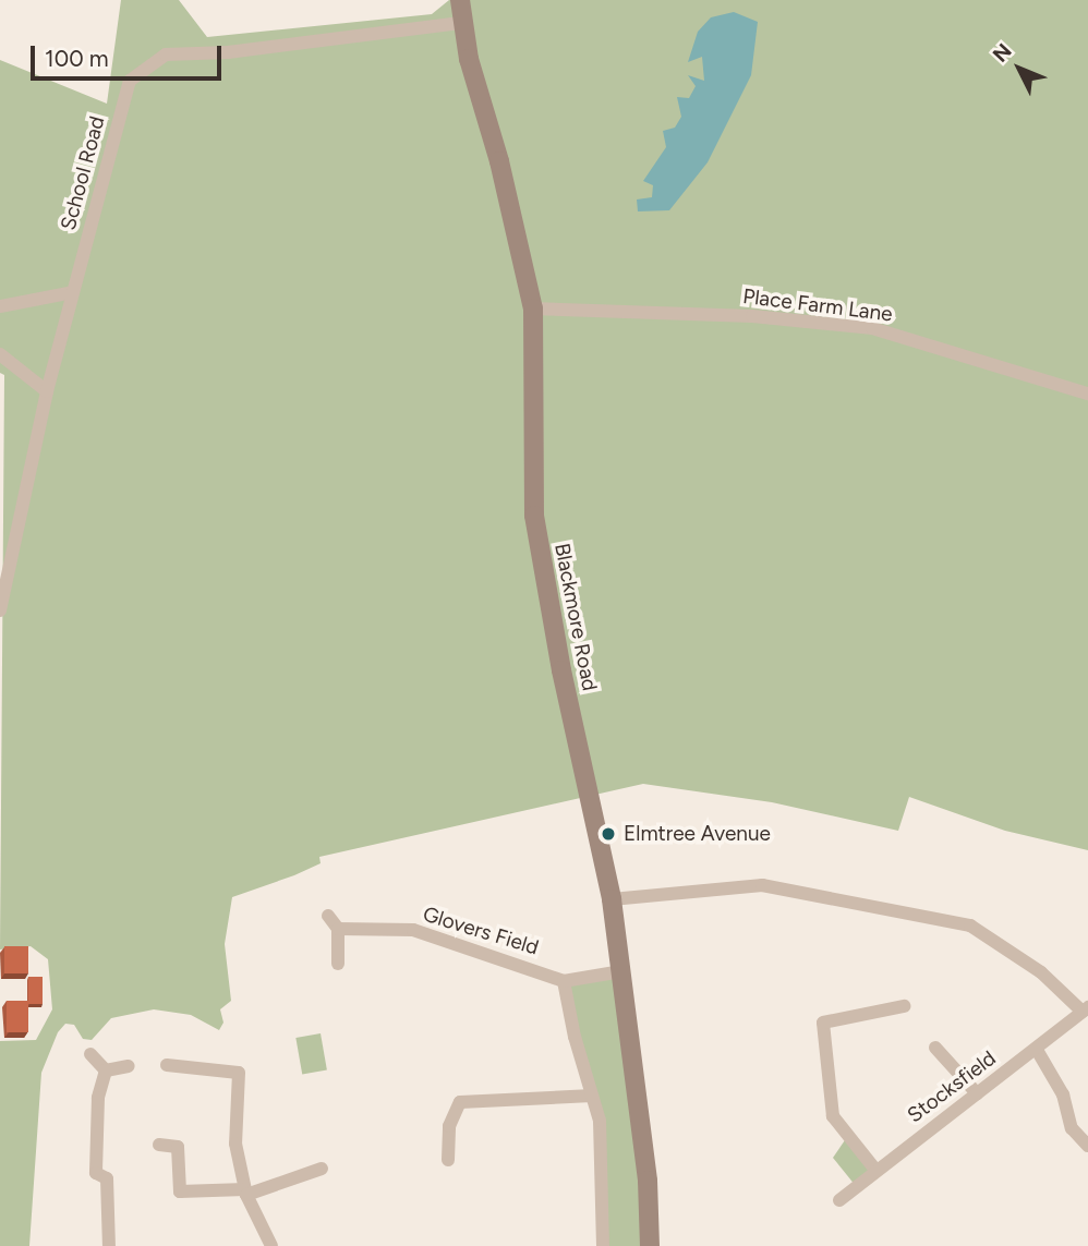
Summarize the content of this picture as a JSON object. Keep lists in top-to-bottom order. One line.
{"streets":{"street":["School Road","Place Farm Lane","Blackmore Road","Glovers Field","Stocksfield"]},"crossings":[["School Road","Blackmore Road"],["Place Farm Lane","Blackmore Road"],["Blackmore Road","Glovers Field"]],"places":["Elmtree Avenue"],"scale_bar":"100 m","north":"top left"}
